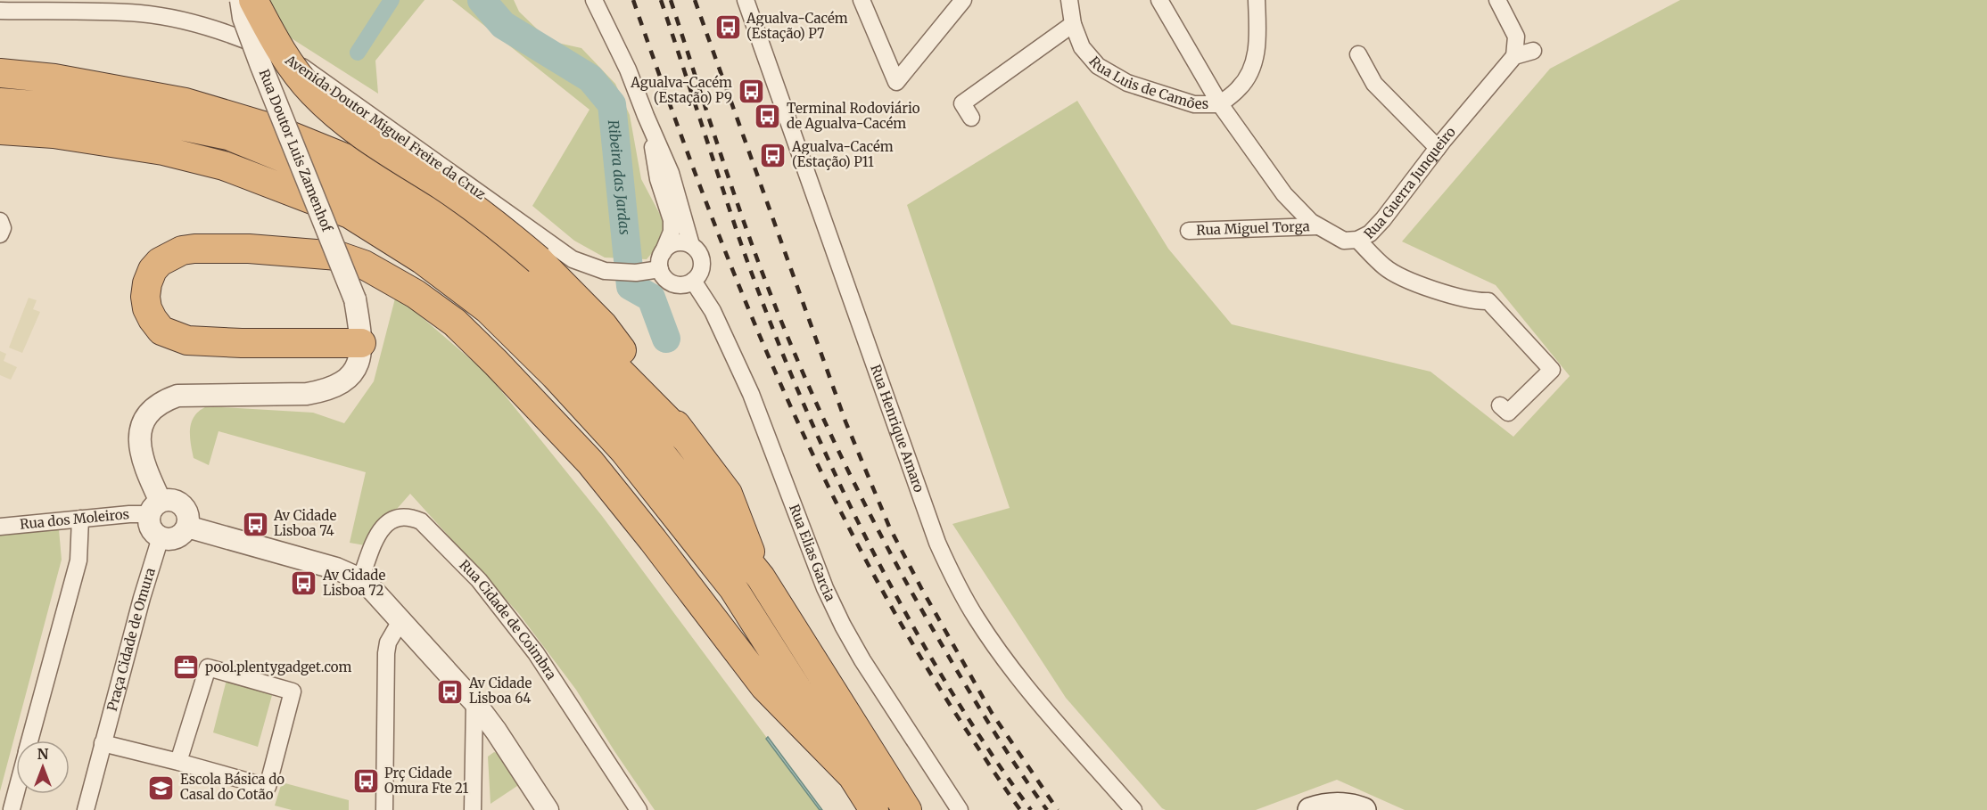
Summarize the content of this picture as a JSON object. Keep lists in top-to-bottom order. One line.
{"streets":{"street":["Rua Luis de Camões","Avenida Doutor Miguel Freire da Cruz","Rua Doutor Luis Zamenhof","Rua Guerra Junqueiro","Rua Miguel Torga","Rua Henrique Amaro","Rua dos Moleiros","Rua Elias Garcia","Rua Cidade de Coimbra","Praça Cidade de Omura"]},"crossings":[["Rua Luis de Camões","Rua Guerra Junqueiro"],["Avenida Doutor Miguel Freire da Cruz","Rua Elias Garcia"],["Rua Guerra Junqueiro","Rua Miguel Torga"],["Rua dos Moleiros","Praça Cidade de Omura"]],"water":["Ribeira das Jardas"],"places":{"bus stop":["Agualva-Cacém (Estação) P7","Agualva-Cacém (Estação) P9","Terminal Rodoviário de Agualva-Cacém","Agualva-Cacém (Estação) P11","Av Cidade Lisboa 74","Av Cidade Lisboa 72","Av Cidade Lisboa 64","Prç Cidade Omura Fte 21"],"office":["pool.plentygadget.com"],"school or university":["Escola Básica do Casal do Cotão"]},"north":"top"}
